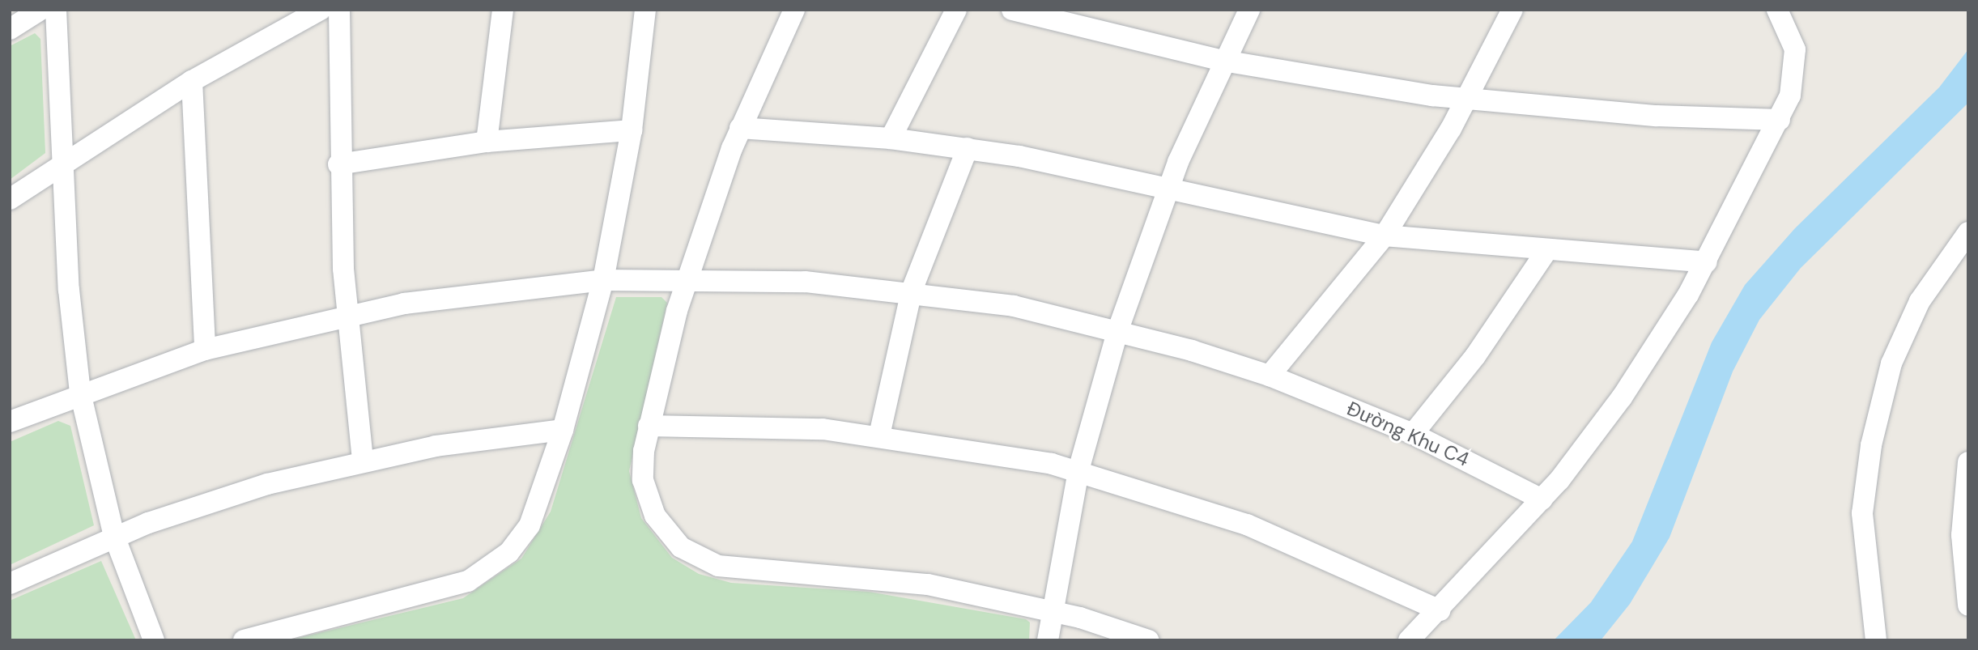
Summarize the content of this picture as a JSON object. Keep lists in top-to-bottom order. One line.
{"streets":{"street":["Đường Khu C4"]}}
